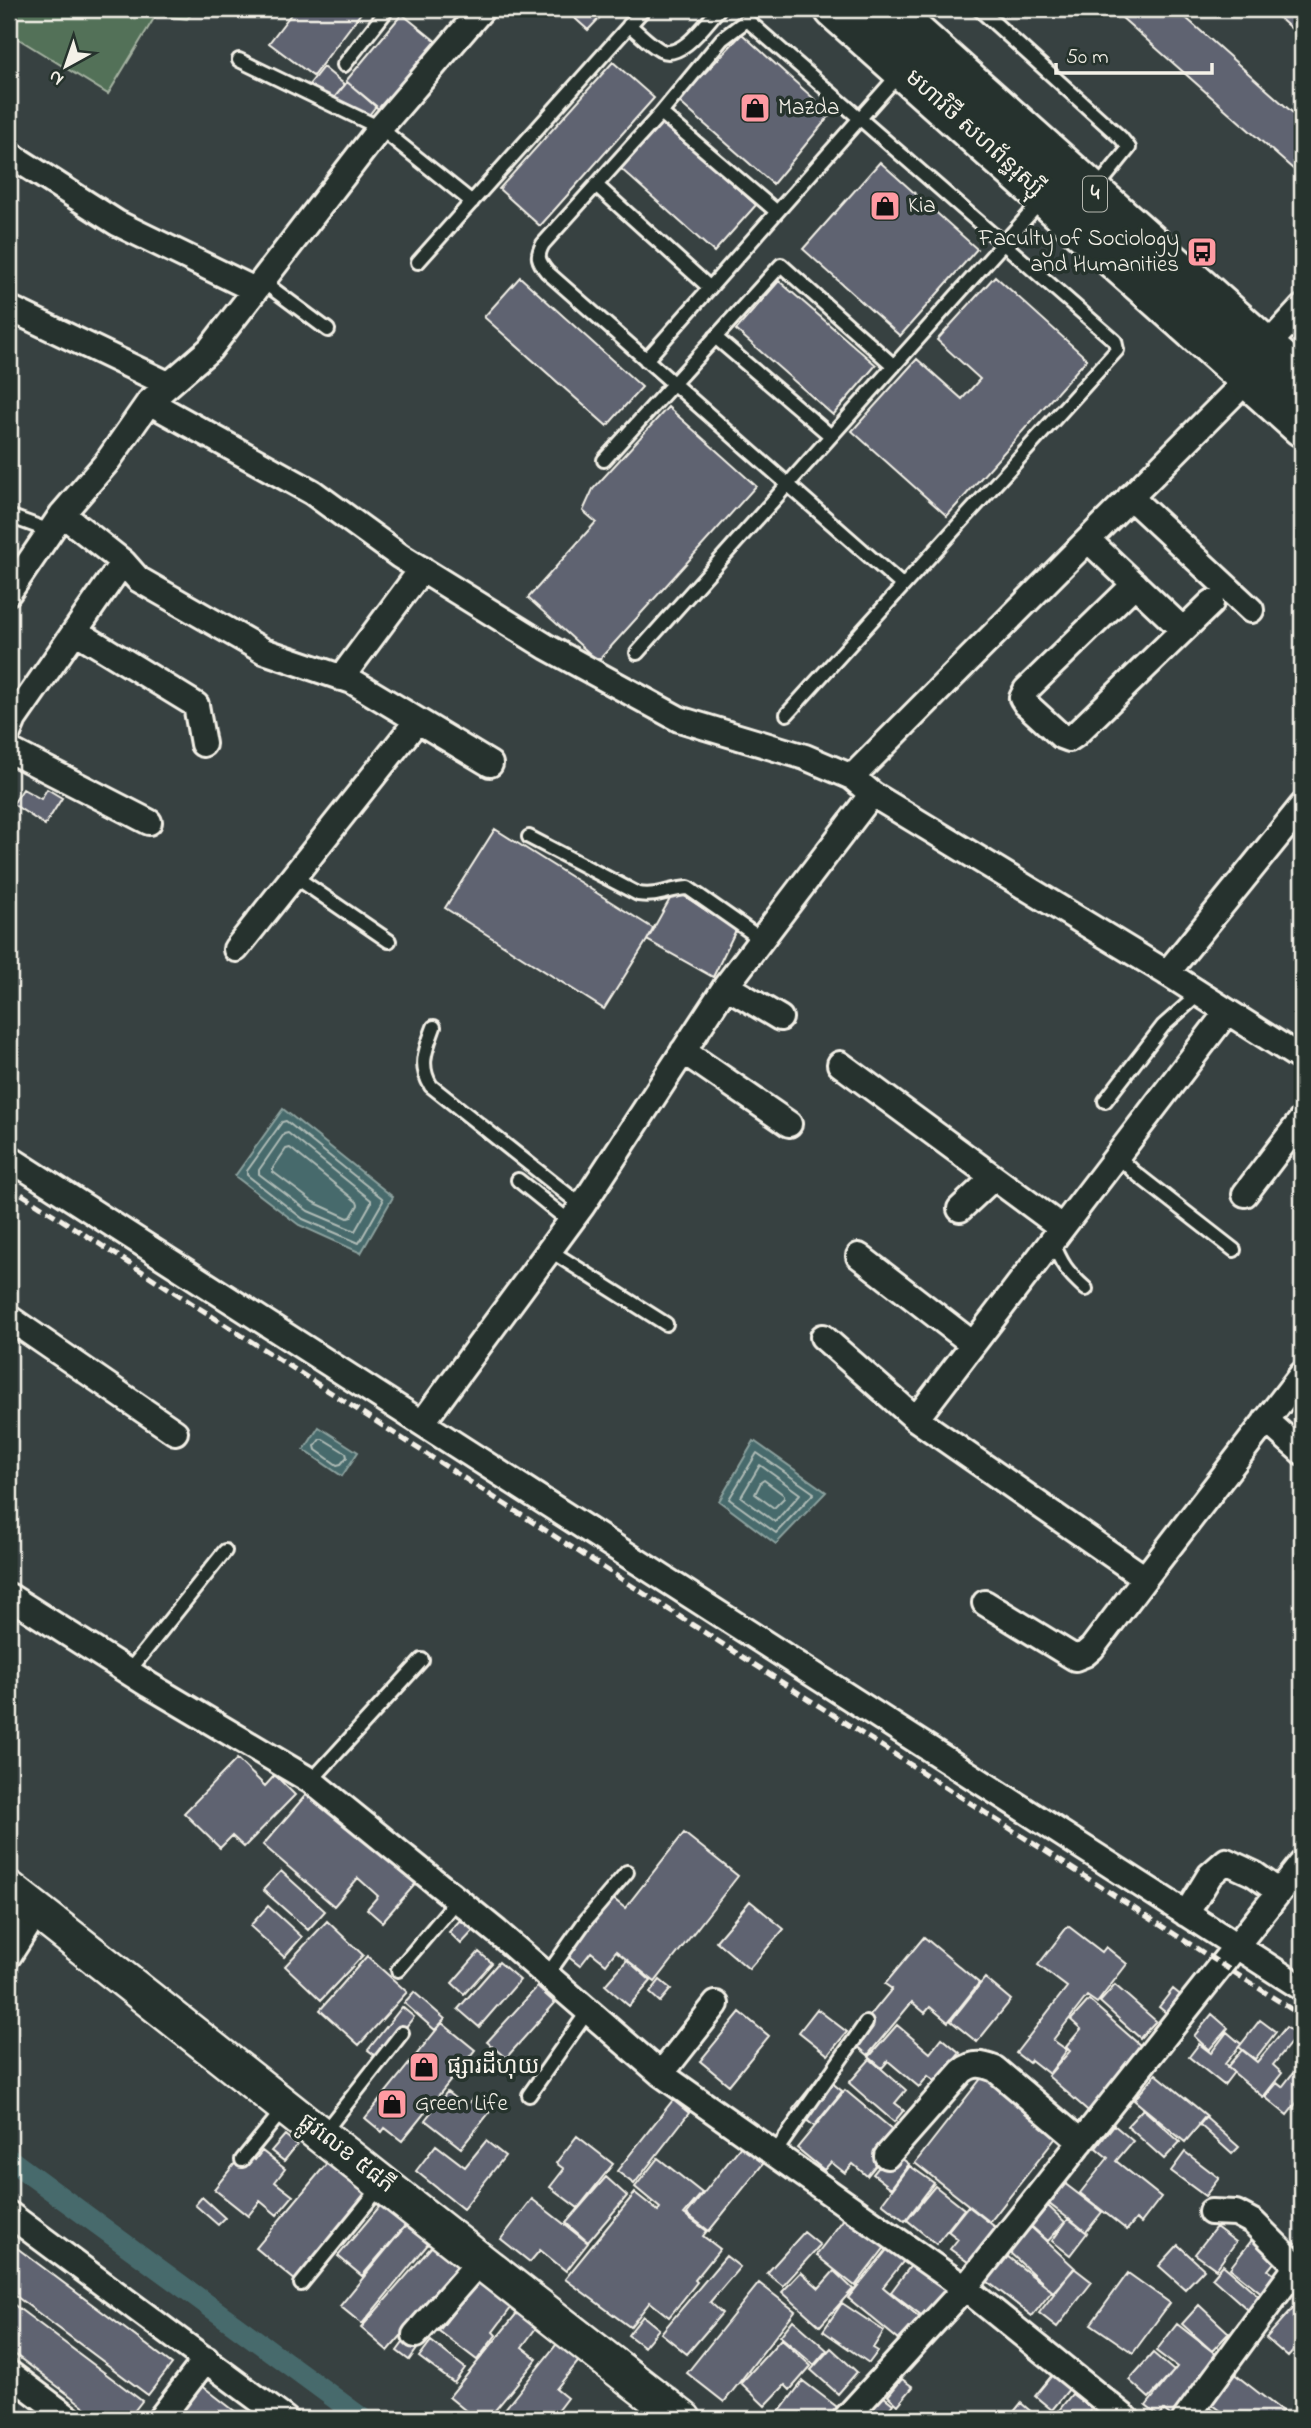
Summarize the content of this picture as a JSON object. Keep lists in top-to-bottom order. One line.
{"streets":{"highway":["មហាវិថី សហព័ន្ធរុស្ស៊ី","4"],"street":["ផ្លូវលេខ ៥៨ភី"]},"places":{"shop":["Mazda","Kia","ផ្សារដីហុយ","Green Life"],"bus stop":["Faculty of Sociology and Humanities"]},"scale_bar":"50 m","north":"bottom left"}
